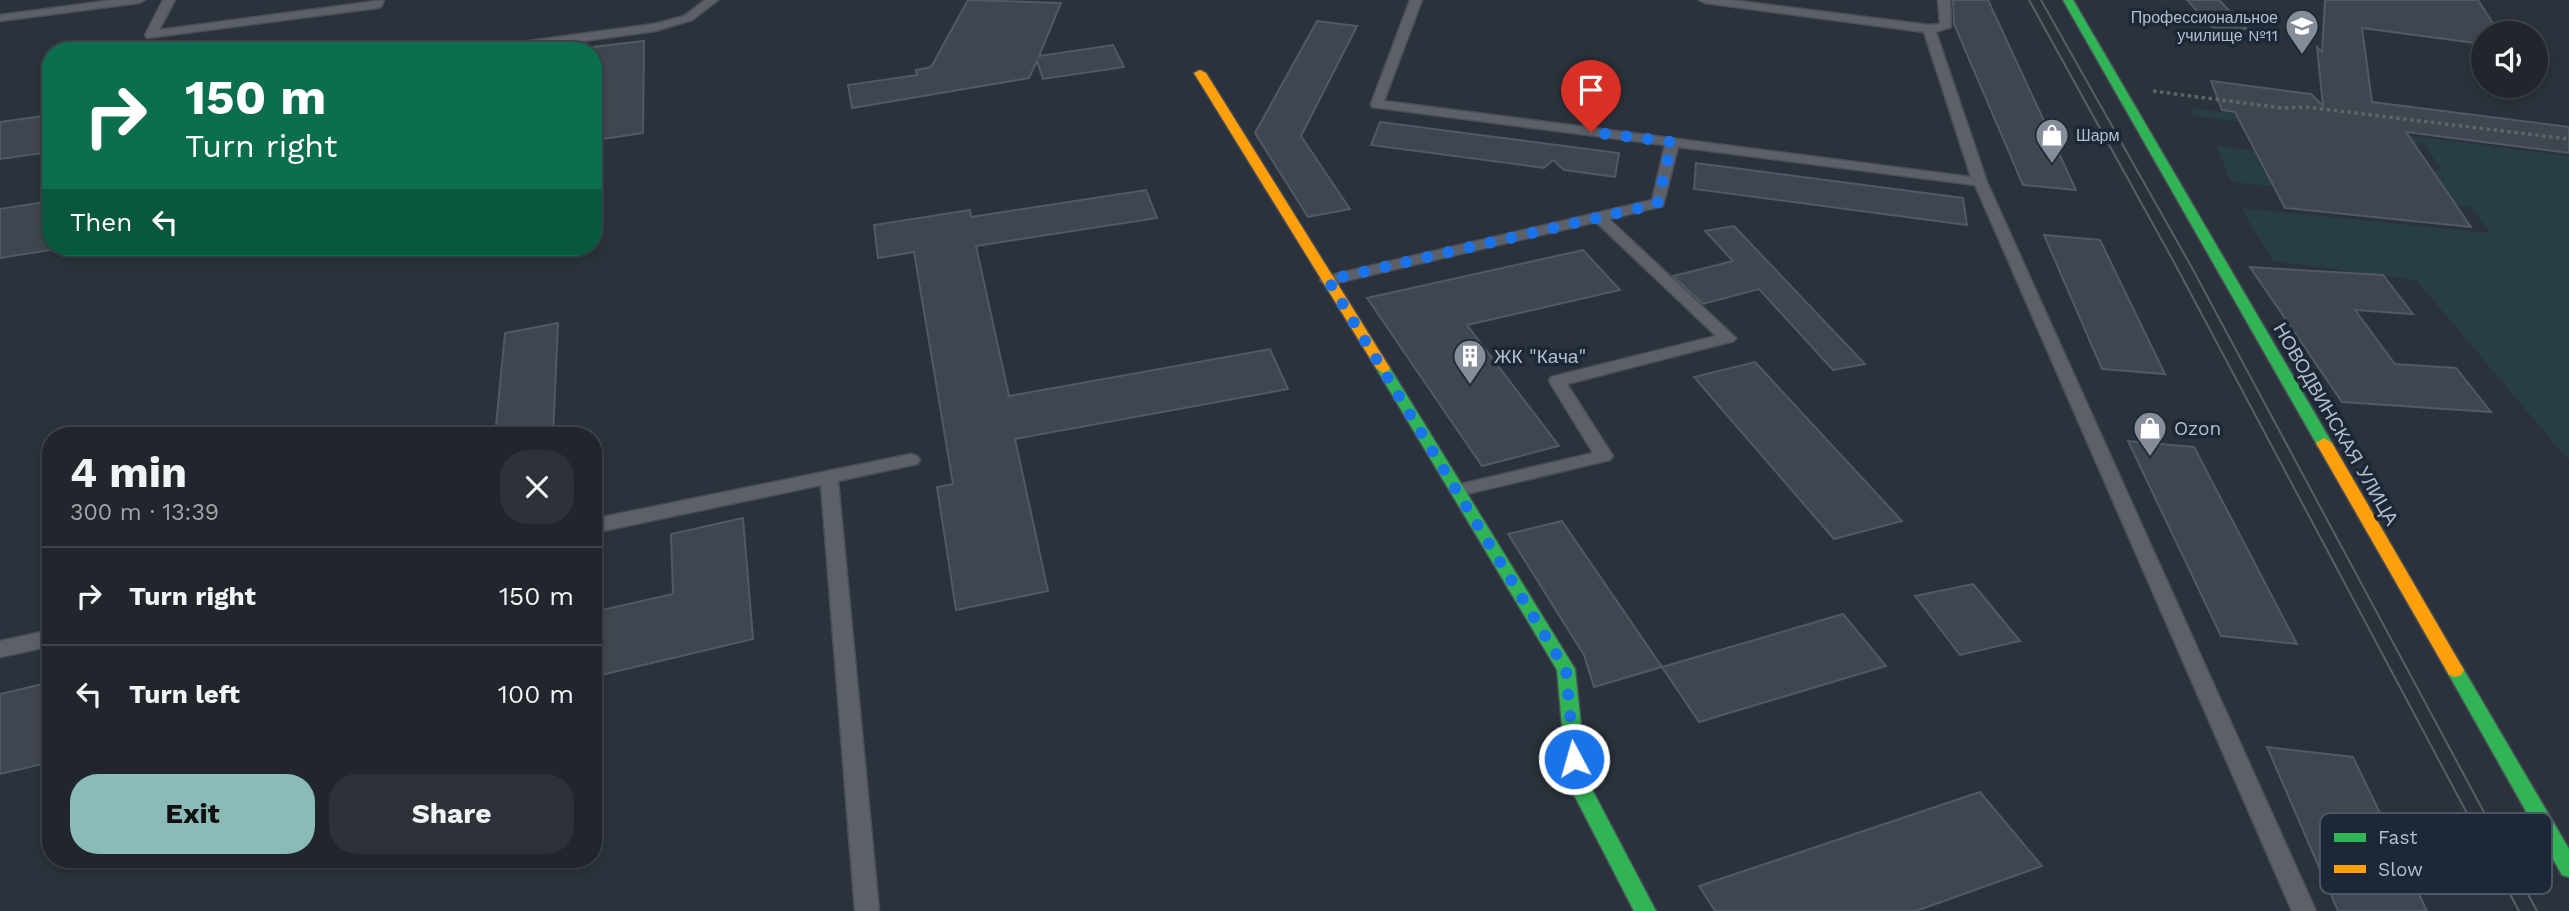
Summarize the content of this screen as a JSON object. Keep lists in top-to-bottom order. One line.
{"streets":{"street":["НОВОДВИНСКАЯ УЛИЦА"]},"places":{"school or university":["Профессиональное училище №11"],"shop":["Шарм","Ozon"],"building":["ЖК \"Кача\""]},"legend":["Fast","Slow"],"page":{"turn":["150 m","Turn right"],"then":"Then","heading":["4 min","300 m · 13:39"],"list":[{"name":"Turn right","value":"150 m"},{"name":"Turn left","value":"100 m"}],"buttons":["Exit","Share"]}}
